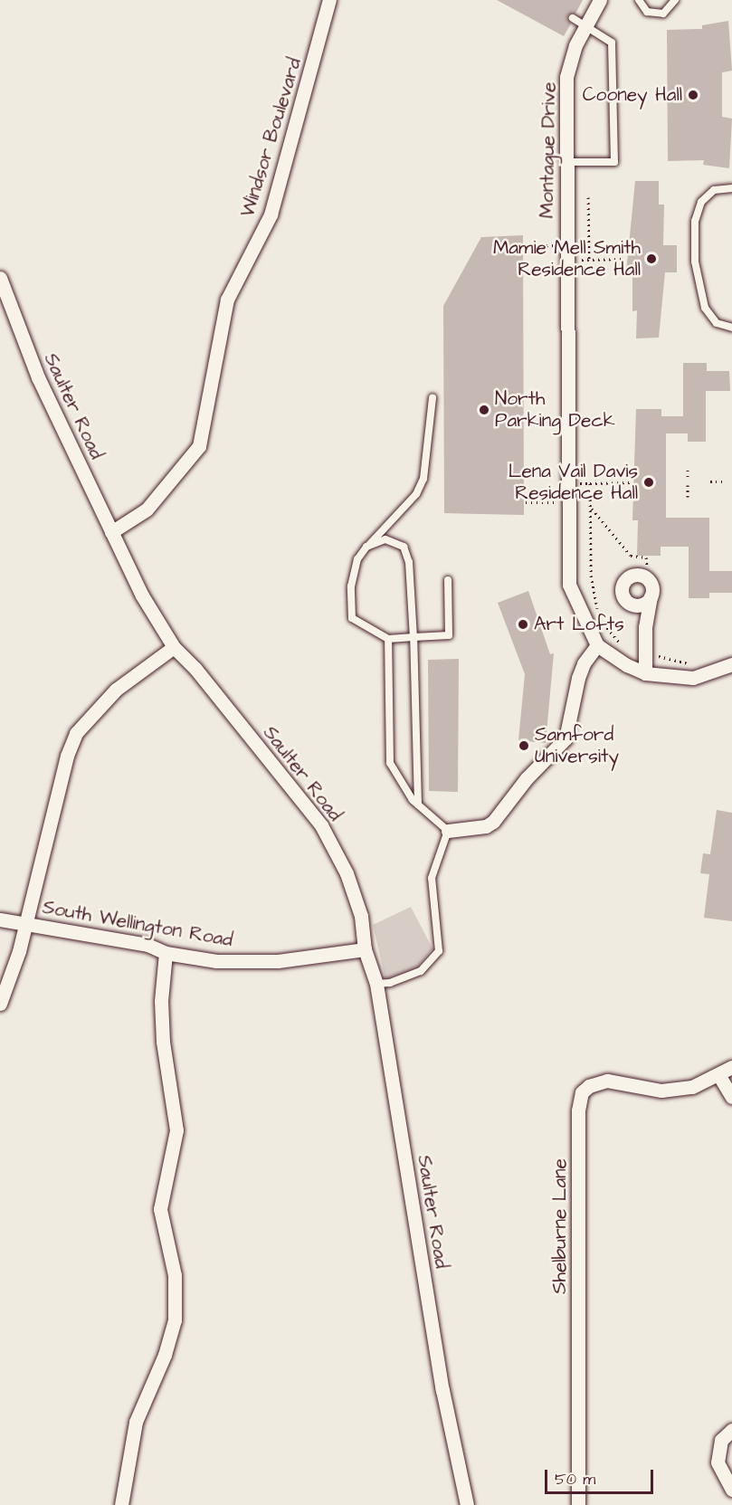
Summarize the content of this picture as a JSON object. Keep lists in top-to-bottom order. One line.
{"streets":{"street":["Windsor Boulevard","Montague Drive","Saulter Road","South Wellington Road","Shelburne Lane"]},"crossings":[["Windsor Boulevard","Saulter Road"],["Saulter Road","South Wellington Road"]],"places":["Cooney Hall","Mamie Mell Smith Residence Hall","North Parking Deck","Lena Vail Davis Residence Hall","Art Lofts","Samford University"],"scale_bar":"50 m"}
